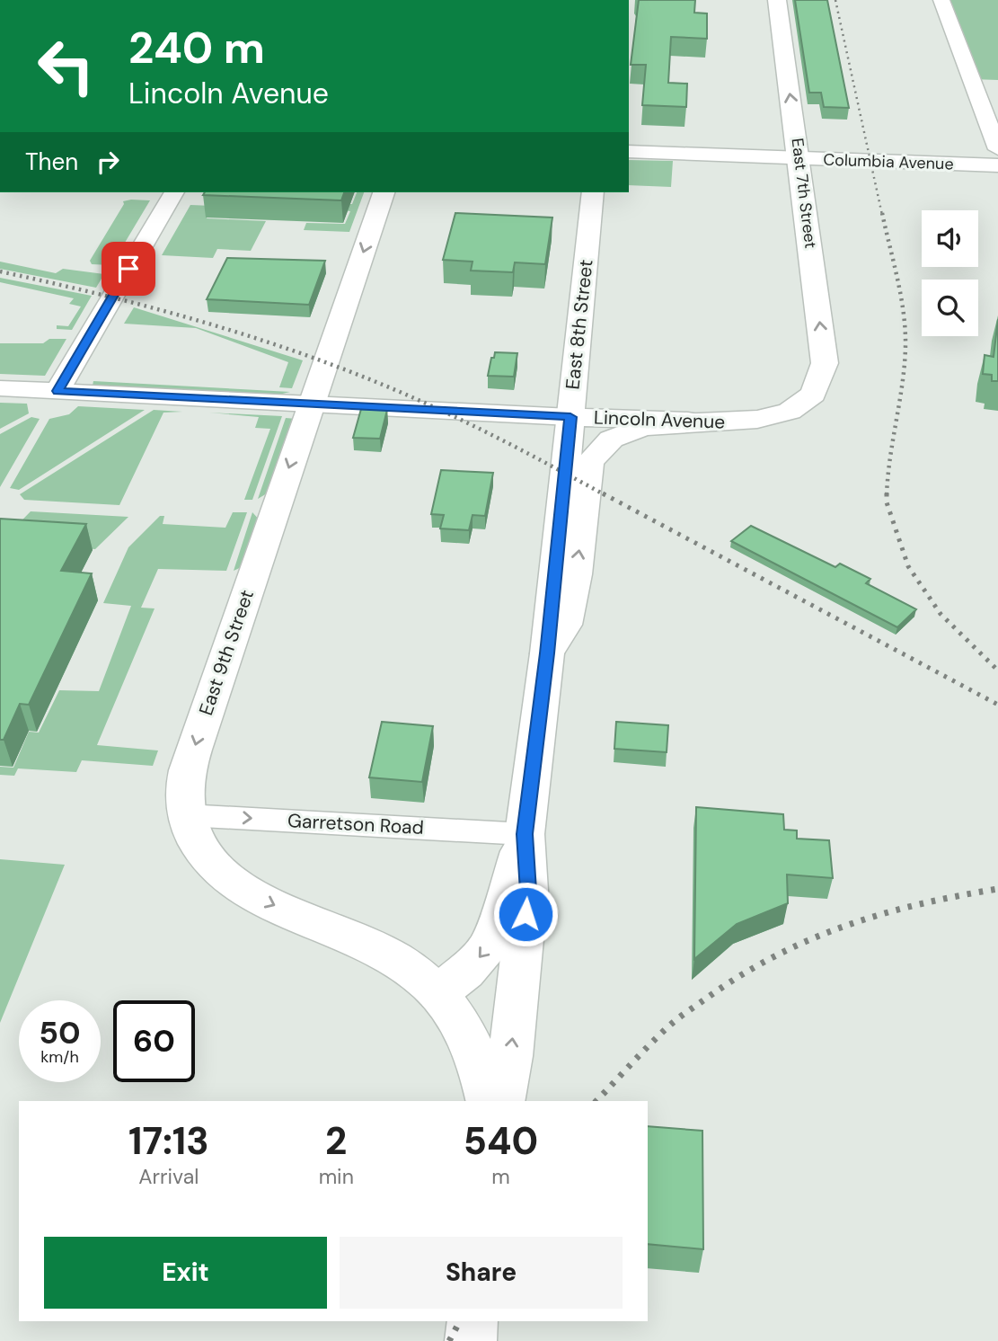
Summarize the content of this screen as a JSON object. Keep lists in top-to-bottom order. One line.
{"streets":{"main road":["East 7th Street","East 8th Street","Lincoln Avenue","East 9th Street"],"street":["Columbia Avenue","Garretson Road"]},"crossings":[["Columbia Avenue","East 7th Street"],["East 7th Street","Lincoln Avenue"],["East 8th Street","Lincoln Avenue"],["East 8th Street","East 9th Street"],["East 8th Street","Garretson Road"],["Lincoln Avenue","East 9th Street"],["East 9th Street","Garretson Road"]],"one_way":["East 7th Street","East 9th Street","Garretson Road"],"page":{"turn":["240 m","Lincoln Avenue"],"then":"Then","speed":"50 km/h","limit":"60","eta":["17:13","Arrival","2","min","540","m"],"buttons":["Exit","Share"]}}
